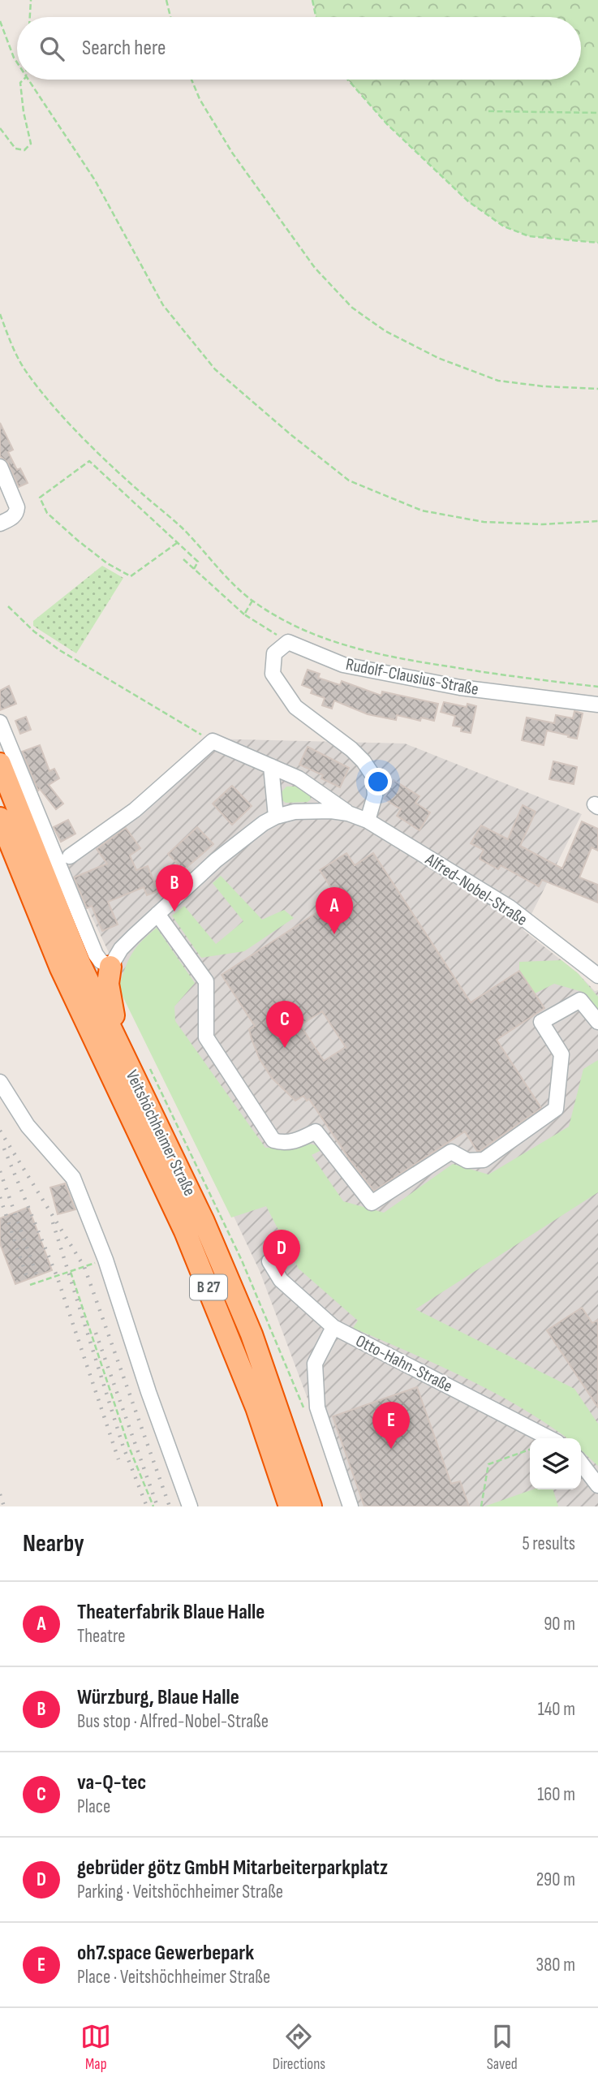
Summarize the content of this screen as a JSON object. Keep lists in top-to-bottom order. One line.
{"streets":{"highway":["Veitshöchheimer Straße","B 27"],"street":["Rudolf-Clausius-Straße","Alfred-Nobel-Straße","Otto-Hahn-Straße"]},"page":{"search":"Search here","pins":["B","A","C","D","E"],"heading":["Nearby","5 results"],"list":[{"mark":"A","name":"Theaterfabrik Blaue Halle","note":"Theatre","value":"90 m"},{"mark":"B","name":"Würzburg, Blaue Halle","note":"Bus stop · Alfred-Nobel-Straße","value":"140 m"},{"mark":"C","name":"va-Q-tec","note":"Place","value":"160 m"},{"mark":"D","name":"gebrüder götz GmbH Mitarbeiterparkplatz","note":"Parking · Veitshöchheimer Straße","value":"290 m"},{"mark":"E","name":"oh7.space Gewerbepark","note":"Place · Veitshöchheimer Straße","value":"380 m"}],"nav":["Map","Directions","Saved"]}}
